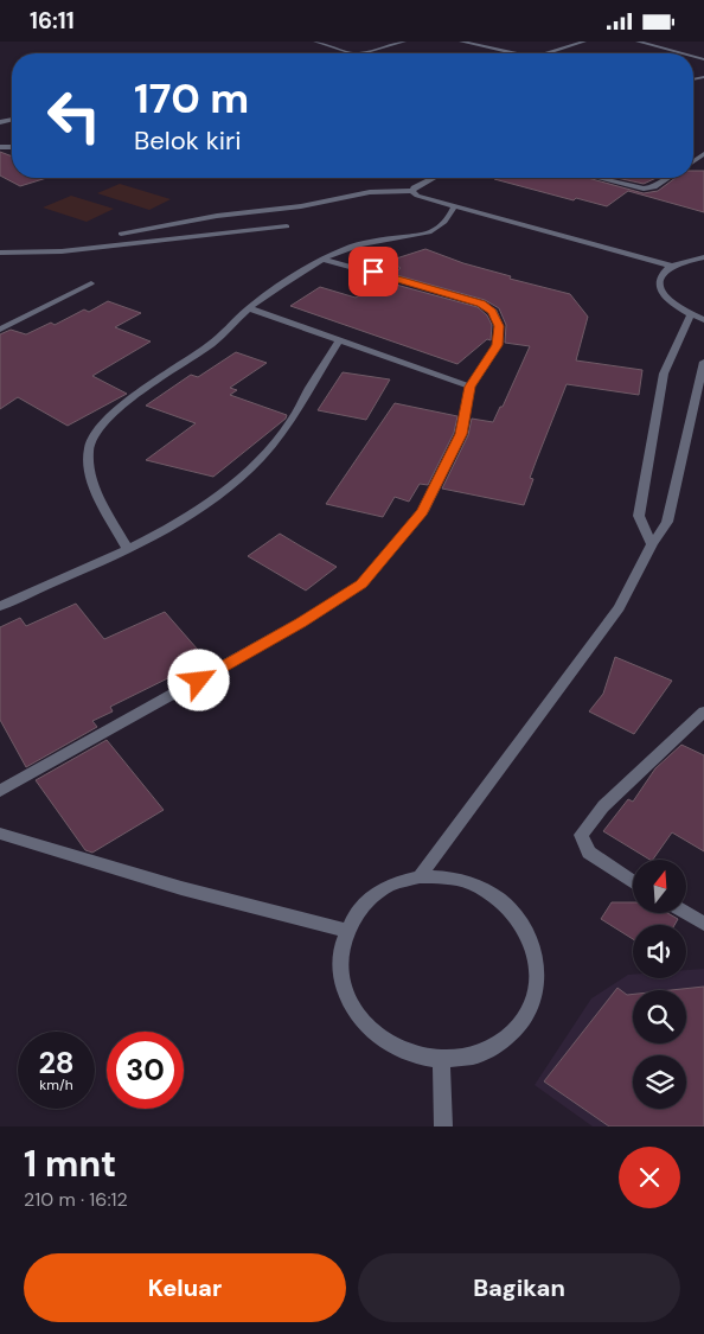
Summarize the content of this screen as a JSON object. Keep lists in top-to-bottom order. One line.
{"north":"top","page":{"status":"16:11","turn":["170 m","Belok kiri"],"speed":"28 km/h","limit":"30","heading":["1 mnt","210 m · 16:12"],"buttons":["Keluar","Bagikan"]}}
